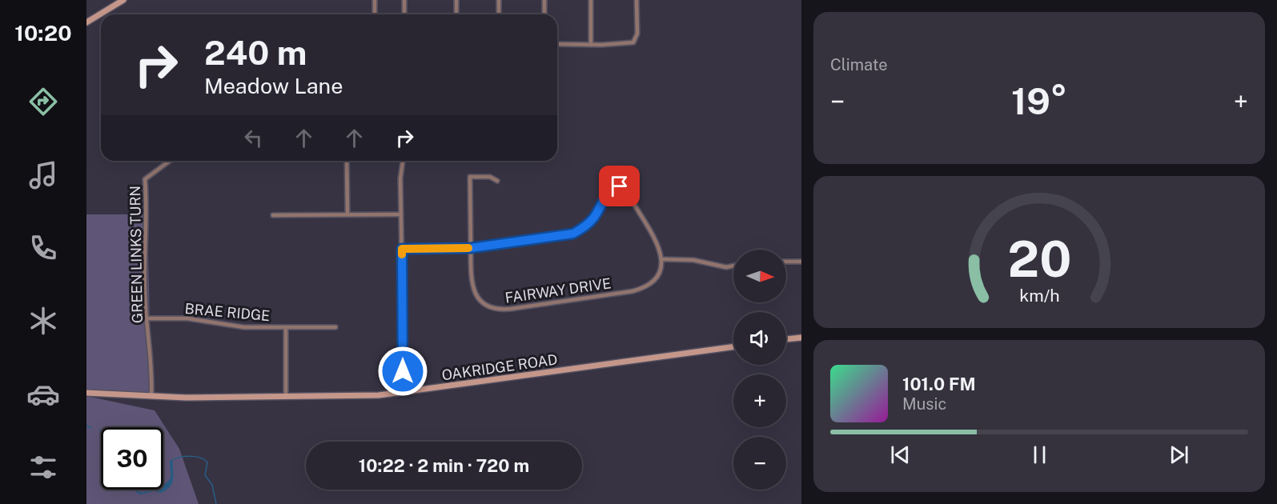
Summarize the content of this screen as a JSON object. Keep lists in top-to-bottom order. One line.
{"streets":{"street":["GREEN LINKS TURN","FAIRWAY DRIVE","BRAE RIDGE","OAKRIDGE ROAD"]},"crossings":[["GREEN LINKS TURN","BRAE RIDGE"],["GREEN LINKS TURN","OAKRIDGE ROAD"]],"north":"right","page":{"tabs":"10:20","tile":"Climate","turn":["240 m","Meadow Lane"],"heat":["−","19°","+"],"map_buttons":["+","−"],"song":["101.0 FM","Music"],"limit":"30","trip":"10:22 · 2 min · 720 m","gauge":["20","km/h"]}}
